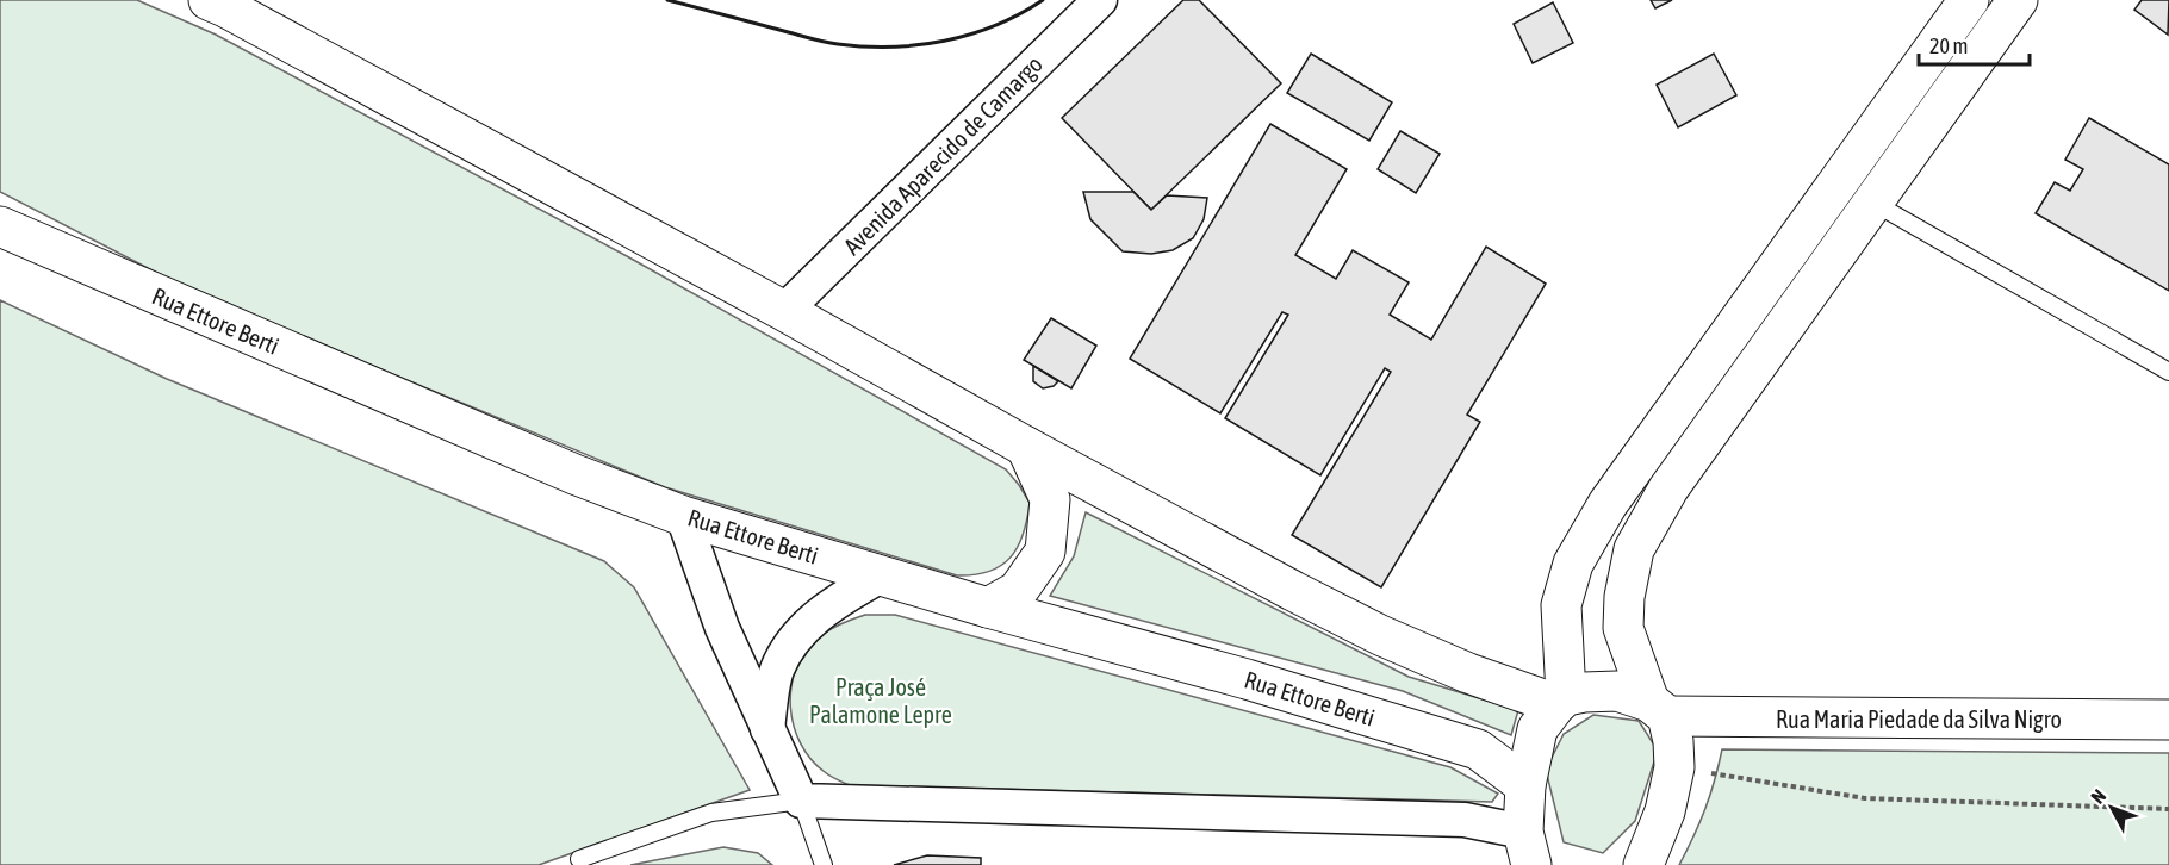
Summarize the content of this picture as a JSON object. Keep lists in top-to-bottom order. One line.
{"streets":{"street":["Avenida Aparecido de Camargo","Rua Ettore Berti","Rua Maria Piedade da Silva Nigro"]},"parks":["Praça José Palamone Lepre"],"scale_bar":"20 m","north":"top left"}
